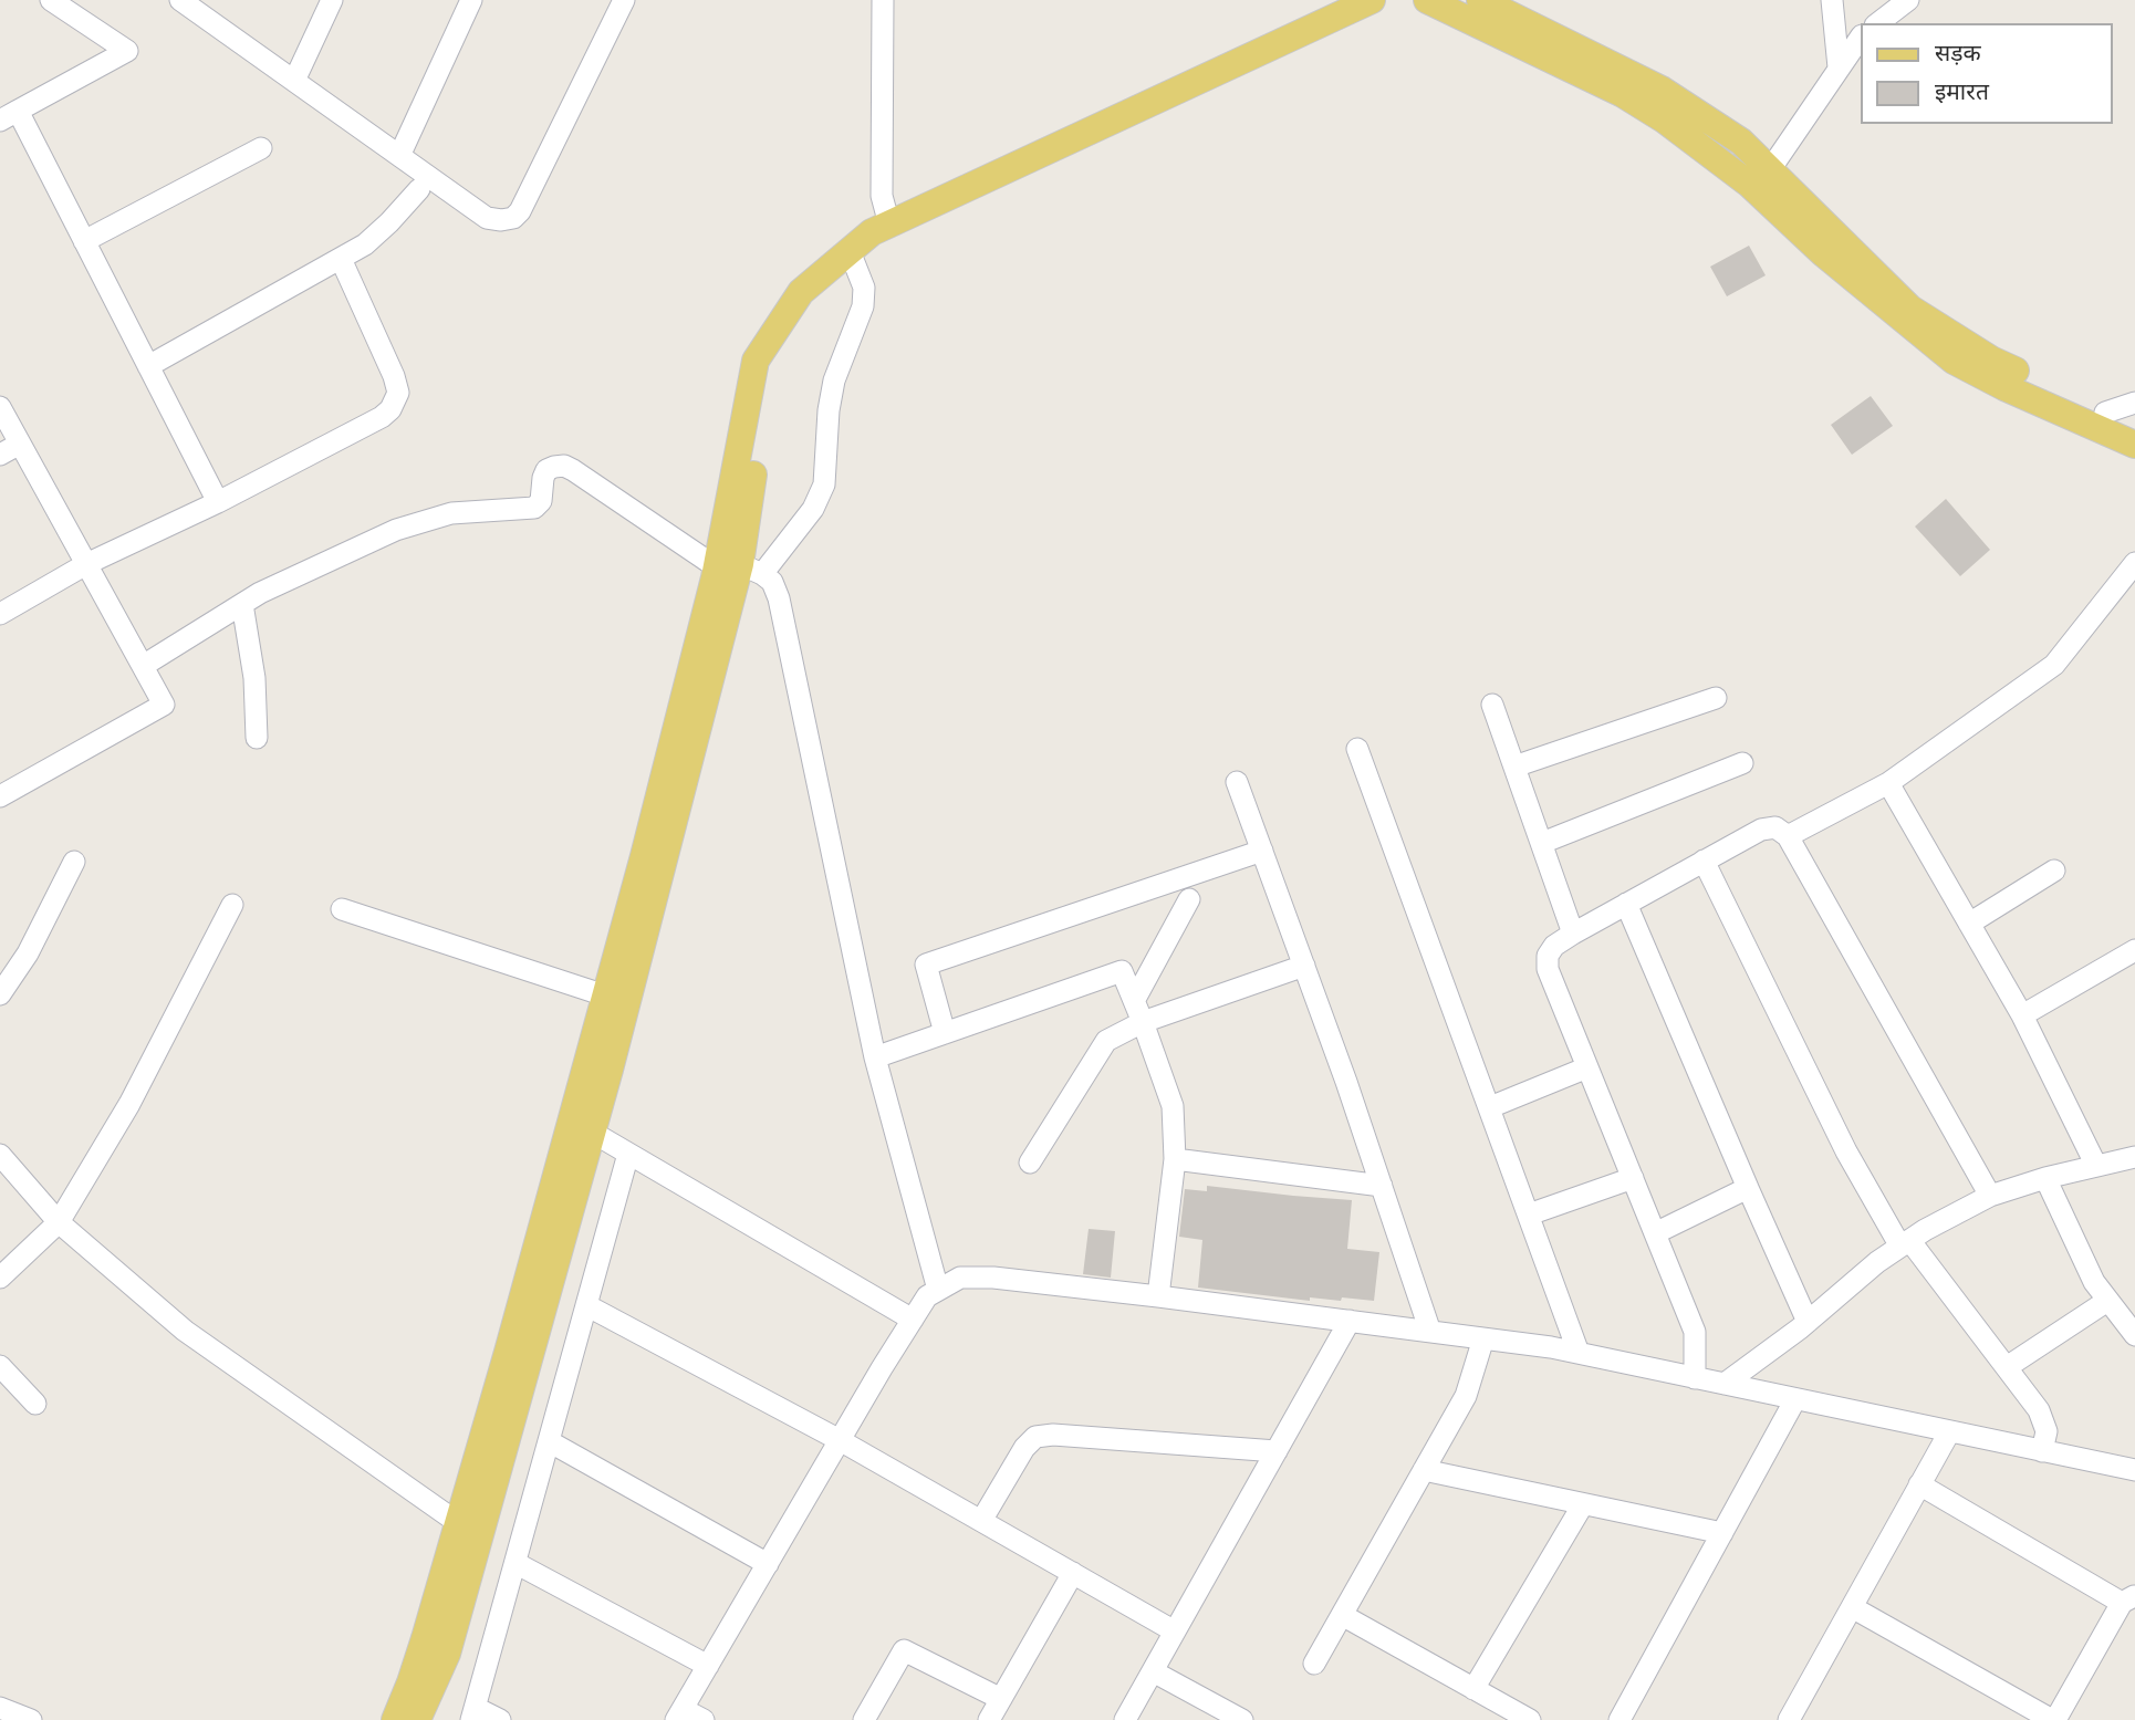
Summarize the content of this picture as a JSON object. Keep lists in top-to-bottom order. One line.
{"legend":["सड़क","इमारत"]}
